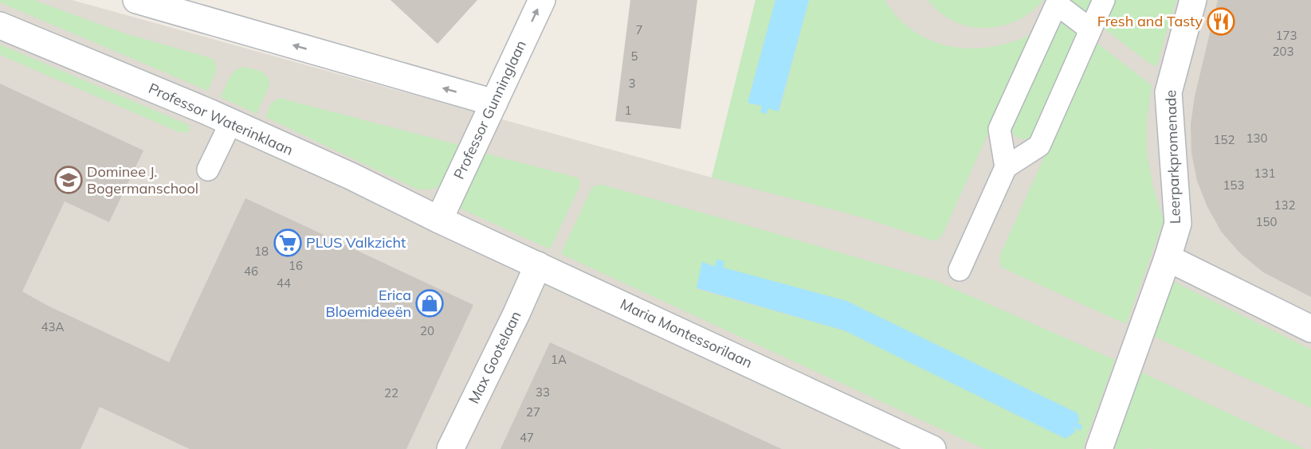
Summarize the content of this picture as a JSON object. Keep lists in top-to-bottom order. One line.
{"streets":{"street":["Professor Gunninglaan","Professor Waterinklaan","Leerparkpromenade","Maria Montessorilaan","Max Gootelaan"]},"crossings":[["Professor Gunninglaan","Professor Waterinklaan"],["Professor Gunninglaan","Maria Montessorilaan"],["Professor Waterinklaan","Maria Montessorilaan"],["Maria Montessorilaan","Max Gootelaan"]],"one_way":["Professor Gunninglaan"],"places":{"restaurant":["Fresh and Tasty"],"school or university":["Dominee J. Bogermanschool"],"supermarket":["PLUS Valkzicht"],"shop":["Erica Bloemideeën"]},"house_numbers":["7","173","203","5","3","1","130","152","131","153","132","150","18","16","46","44","43A","20","1A","33","22","27","47"]}
